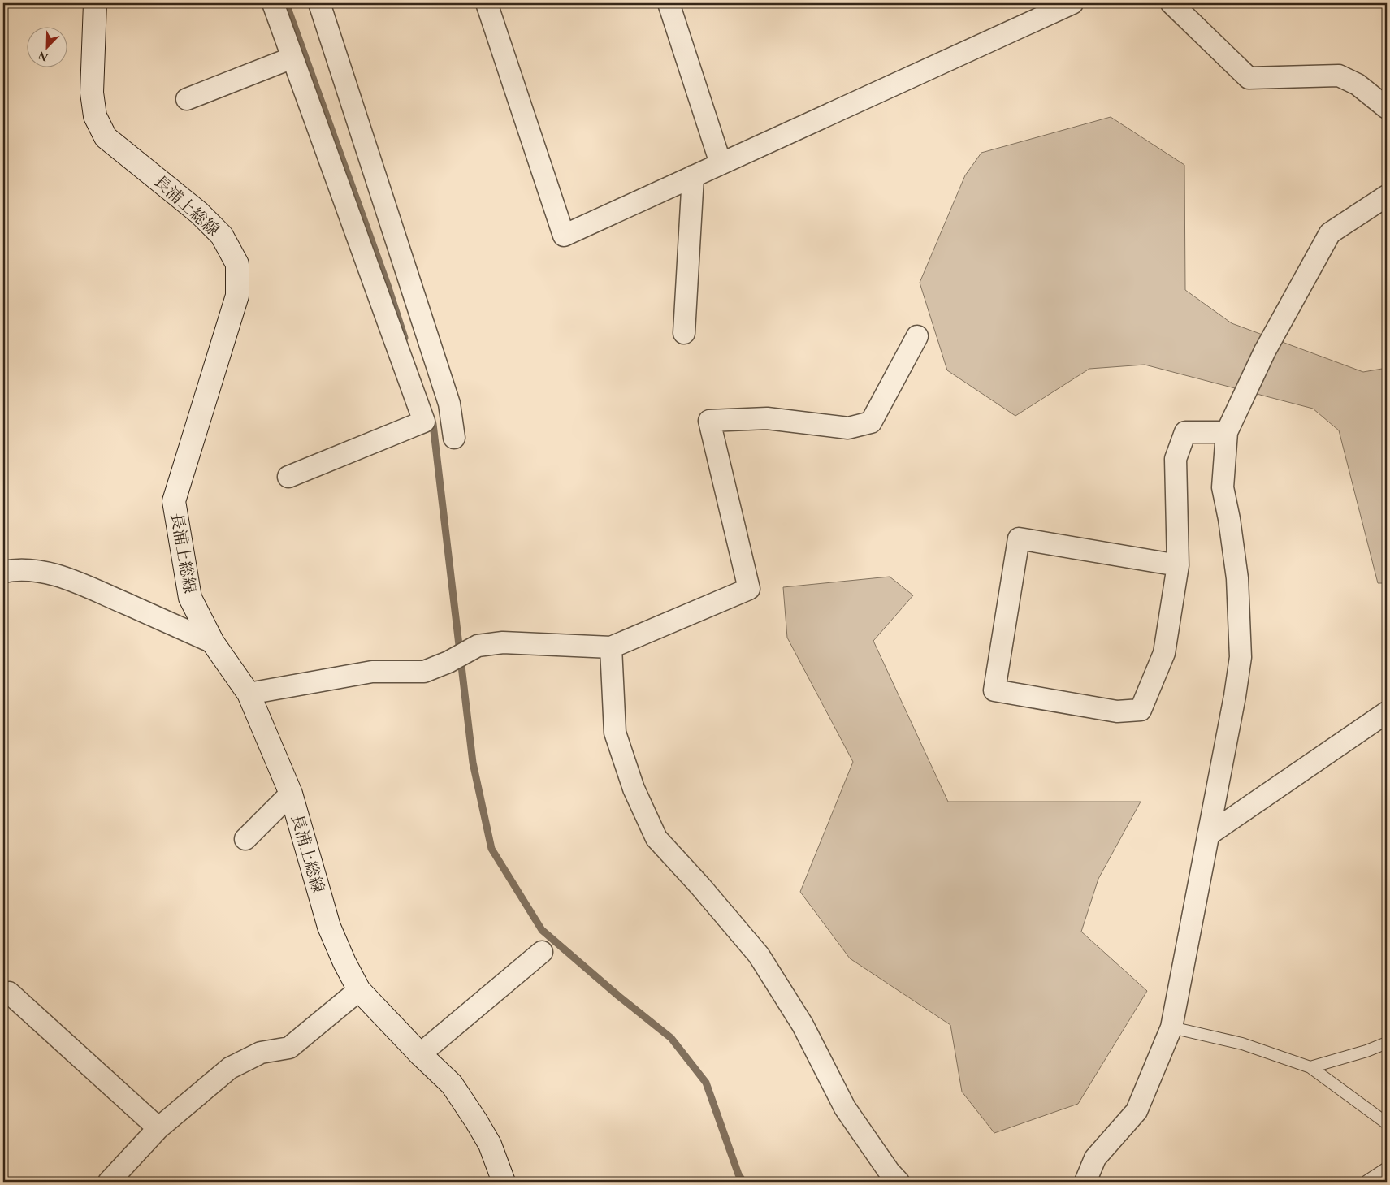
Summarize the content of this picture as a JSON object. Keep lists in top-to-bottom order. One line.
{"streets":{"main road":["長浦上総線"]},"north":"bottom left"}
